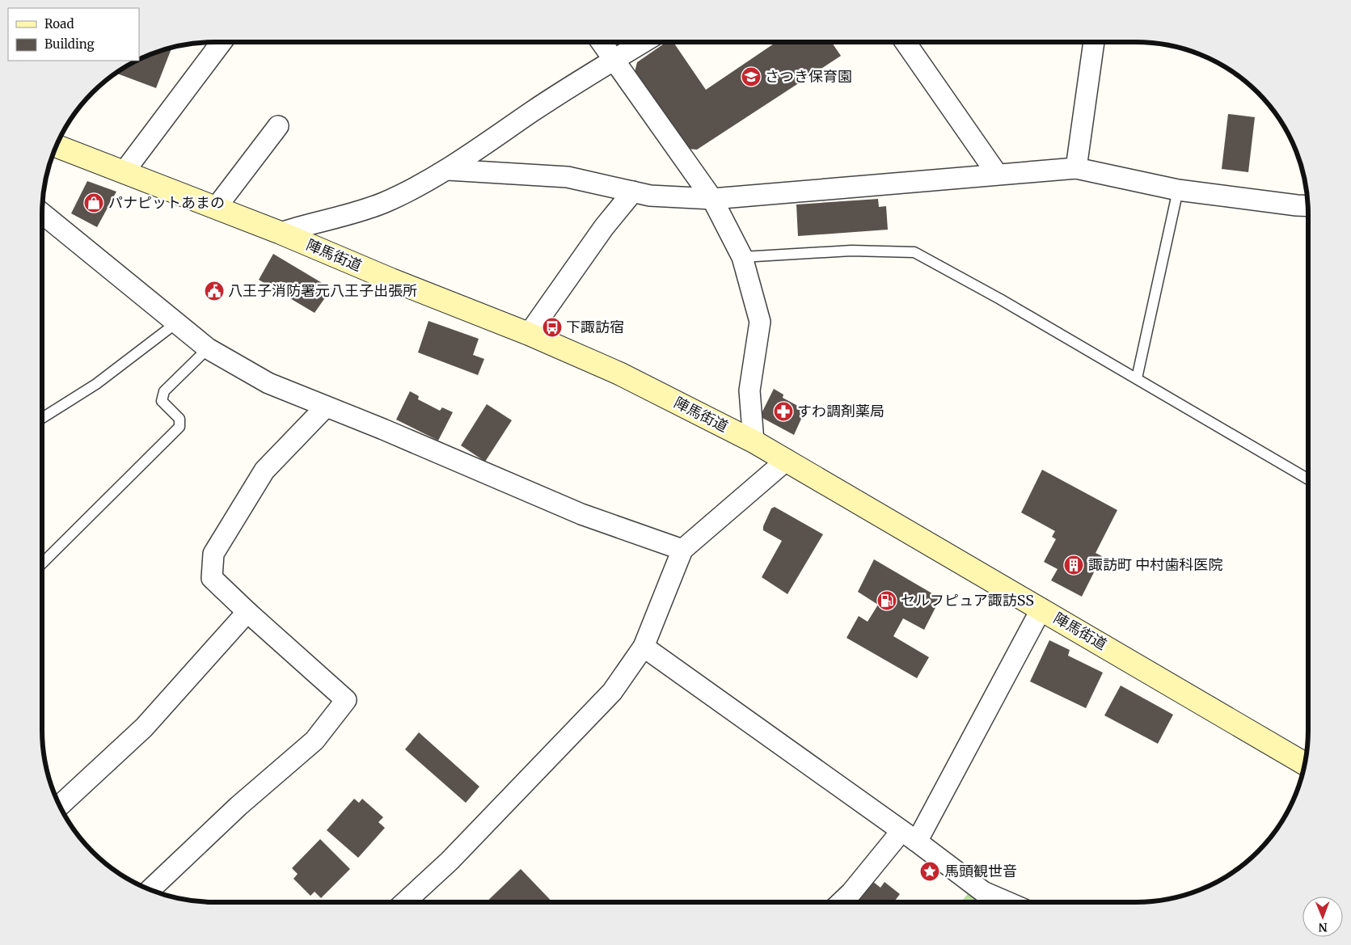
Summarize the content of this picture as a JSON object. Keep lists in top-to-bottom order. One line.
{"streets":{"main road":["陣馬街道"]},"places":{"school or university":["さつき保育園"],"shop":["パナピットあまの"],"public building":["八王子消防署元八王子出張所"],"bus stop":["下諏訪宿"],"pharmacy":["すわ調剤薬局"],"building":["諏訪町 中村歯科医院"],"fuel station":["セルフピュア諏訪SS"],"place":["馬頭観世音"]},"legend":["Road","Building"],"north":"bottom"}
